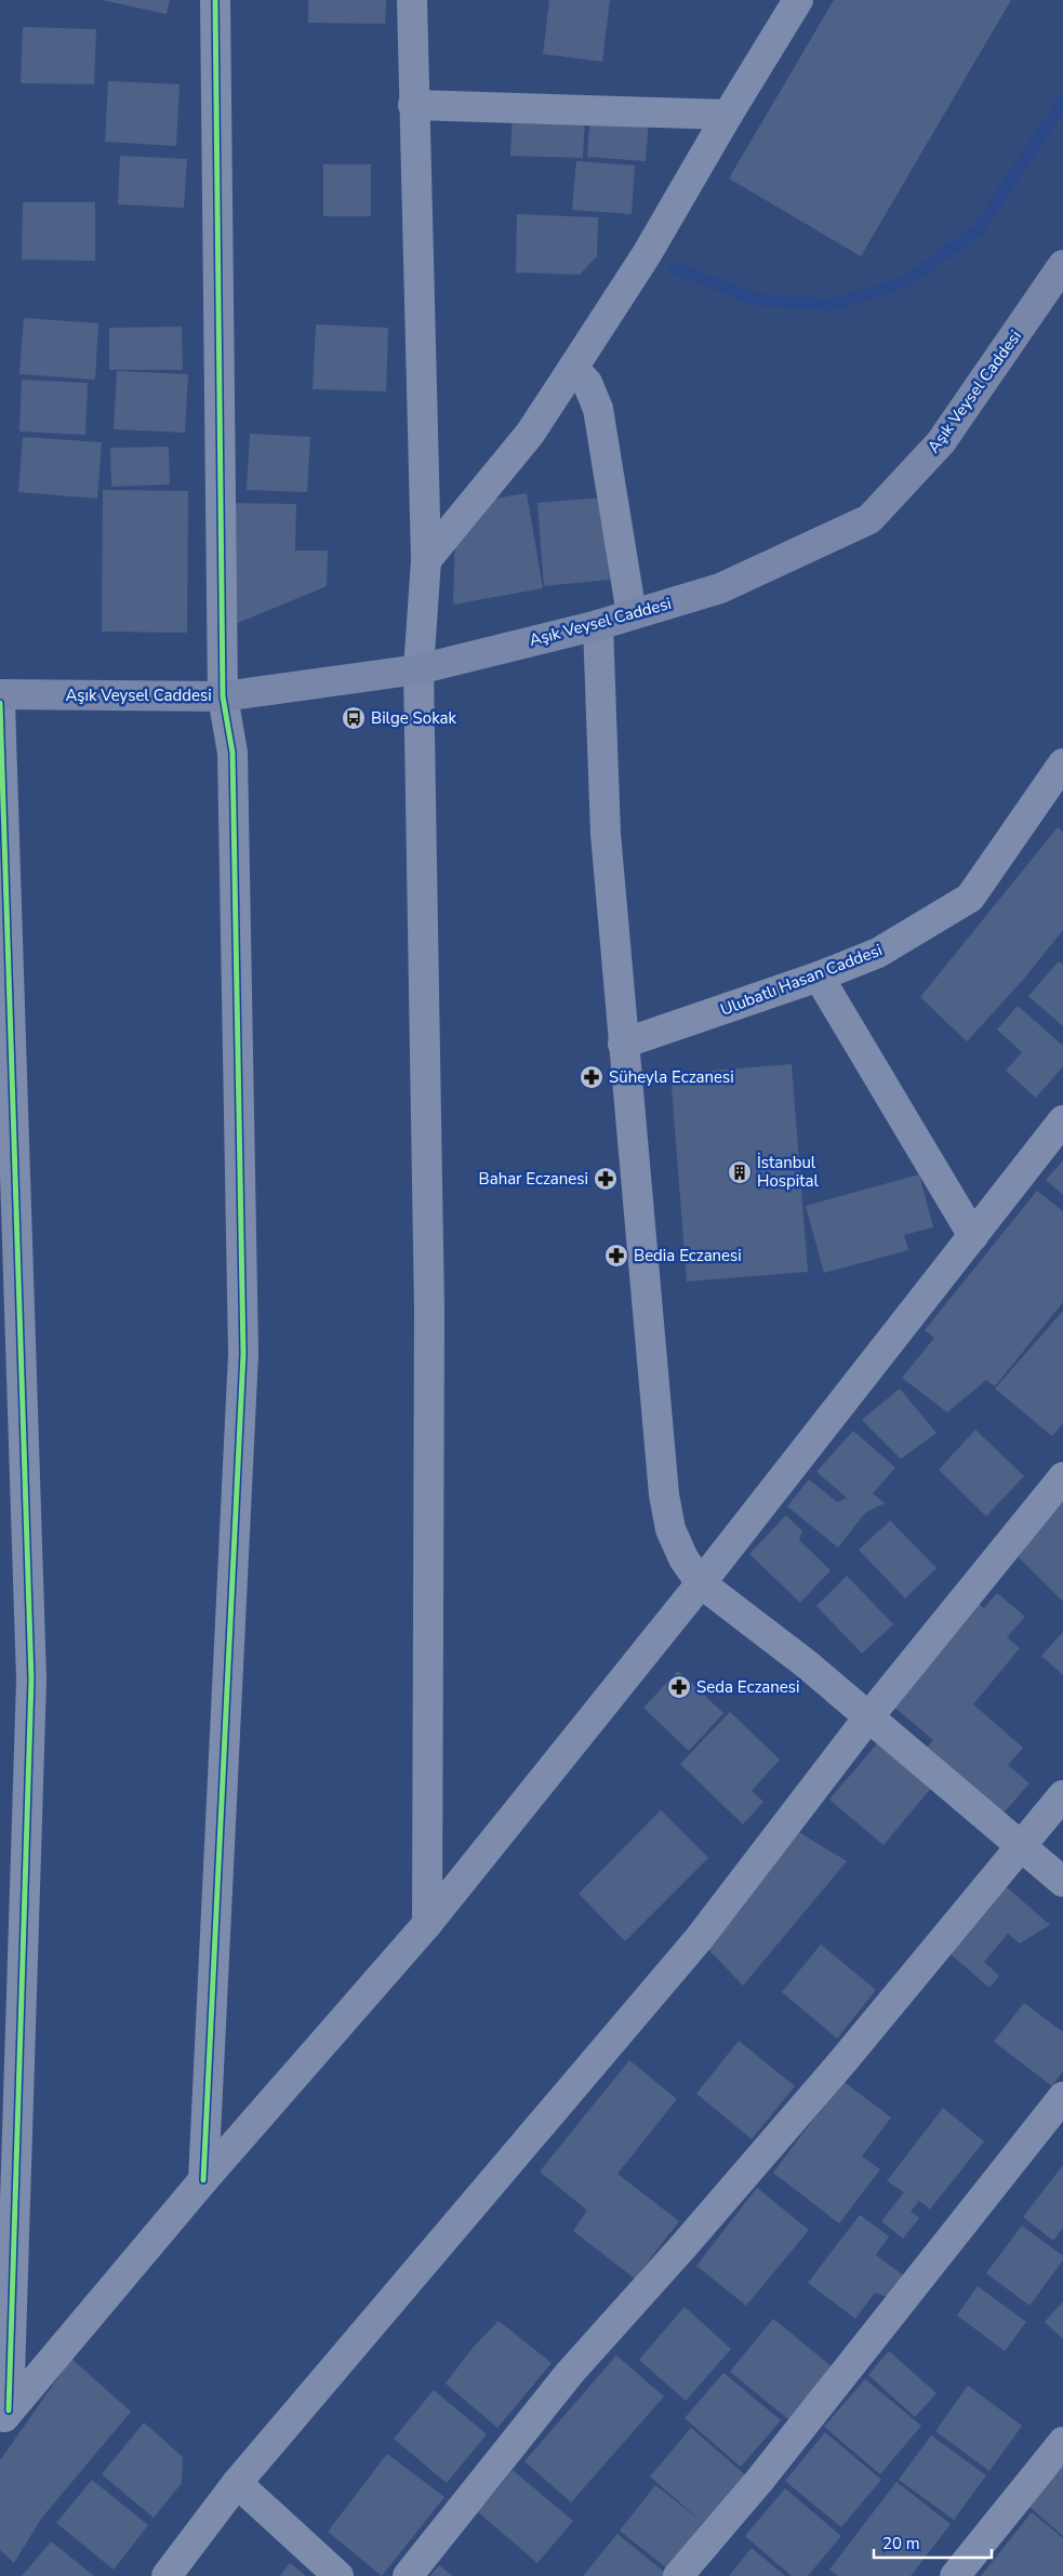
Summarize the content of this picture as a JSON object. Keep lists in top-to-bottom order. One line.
{"streets":{"main road":["Aşık Veysel Caddesi"],"street":["Ulubatlı Hasan Caddesi"]},"places":{"bus stop":["Bilge Sokak"],"pharmacy":["Süheyla Eczanesi","Bahar Eczanesi","Bedia Eczanesi","Seda Eczanesi"],"building":["İstanbul Hospital"]},"scale_bar":"20 m"}
